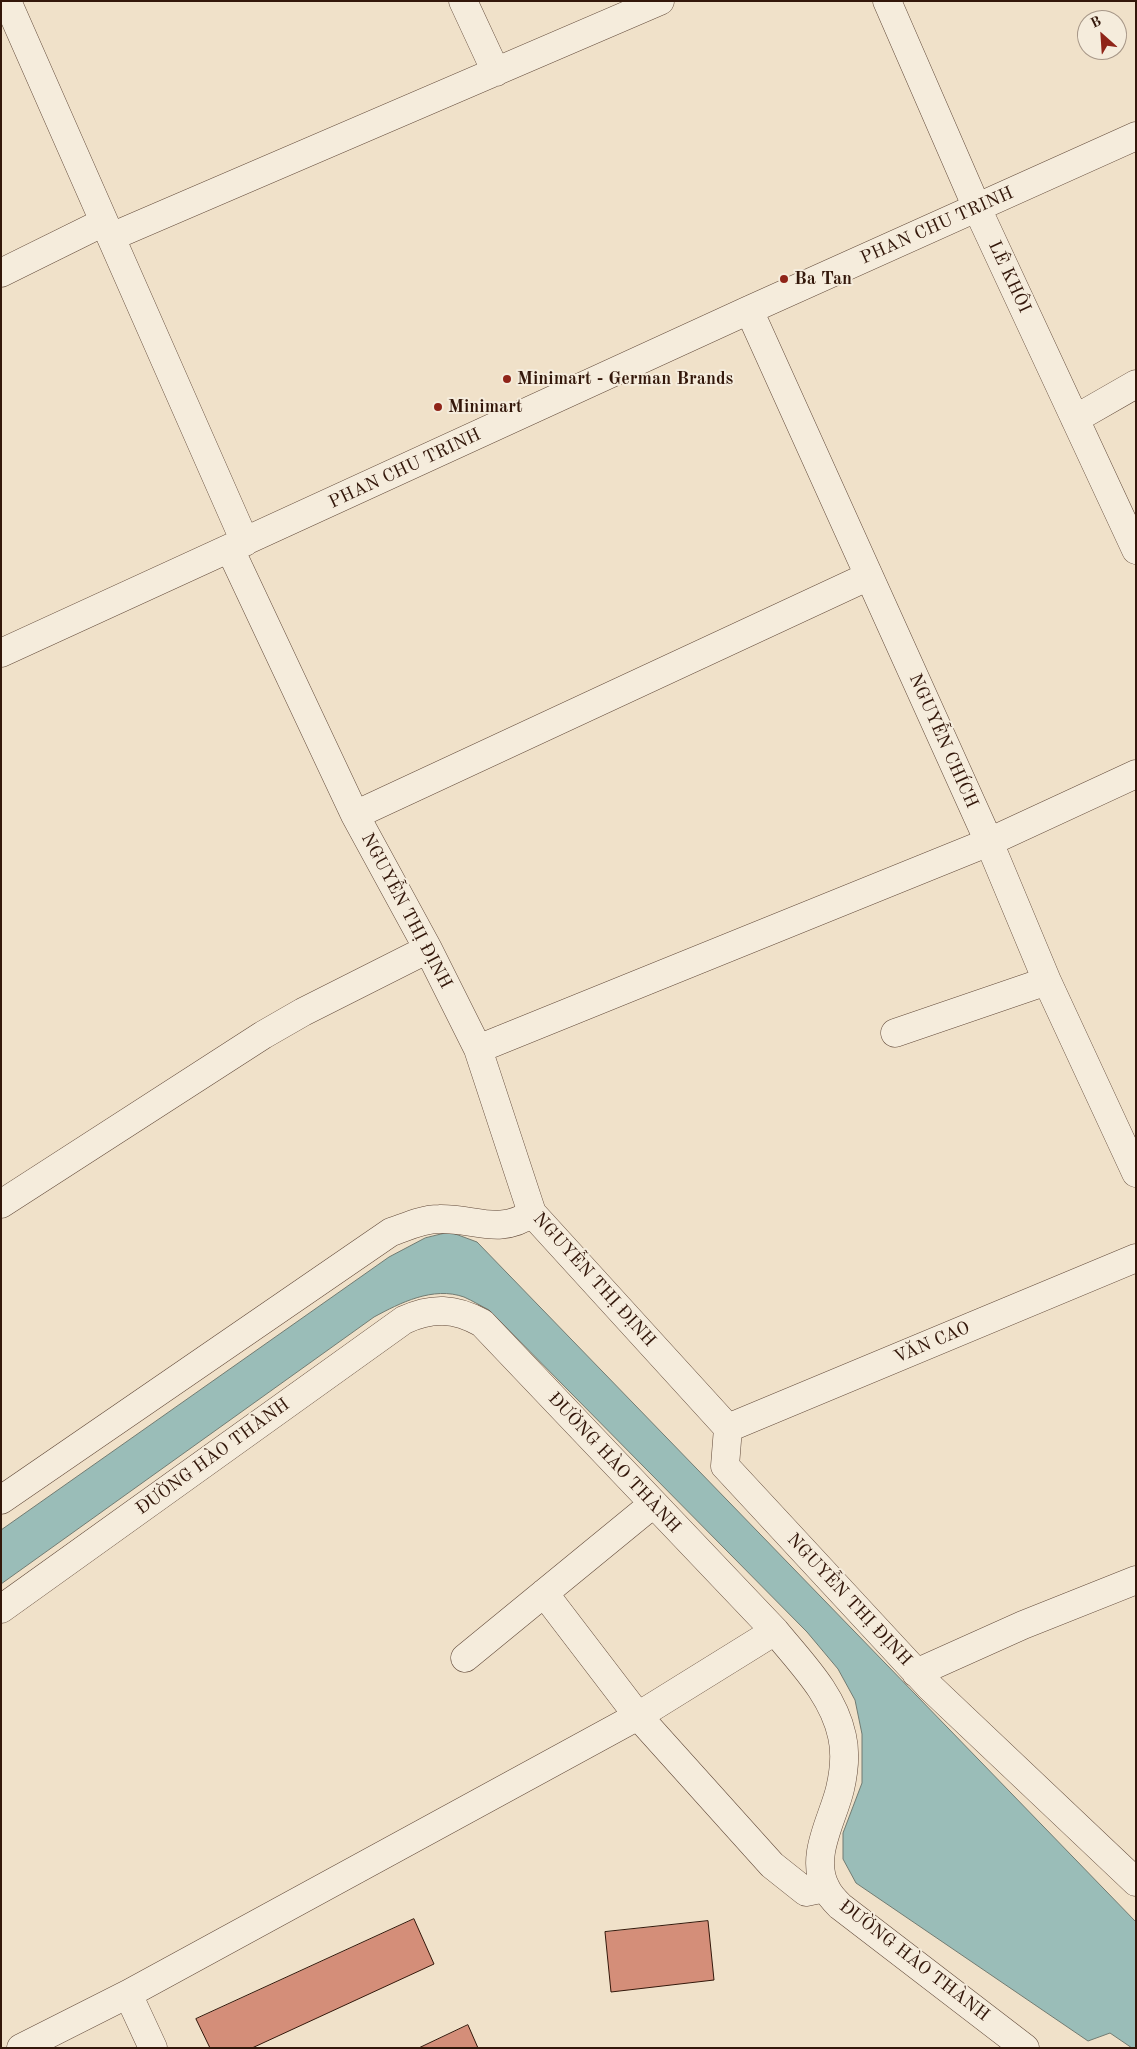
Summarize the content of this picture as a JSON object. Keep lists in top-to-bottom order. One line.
{"streets":{"street":["PHAN CHU TRINH","LÊ KHÔI","NGUYỄN CHÍCH","NGUYỄN THỊ ĐỊNH","VĂN CAO","ĐƯỜNG HÀO THÀNH"]},"crossings":[["PHAN CHU TRINH","LÊ KHÔI"],["PHAN CHU TRINH","NGUYỄN CHÍCH"],["PHAN CHU TRINH","NGUYỄN THỊ ĐỊNH"],["NGUYỄN THỊ ĐỊNH","VĂN CAO"]],"places":["Ba Tan","Minimart - German Brands","Minimart"],"north":"top left"}
